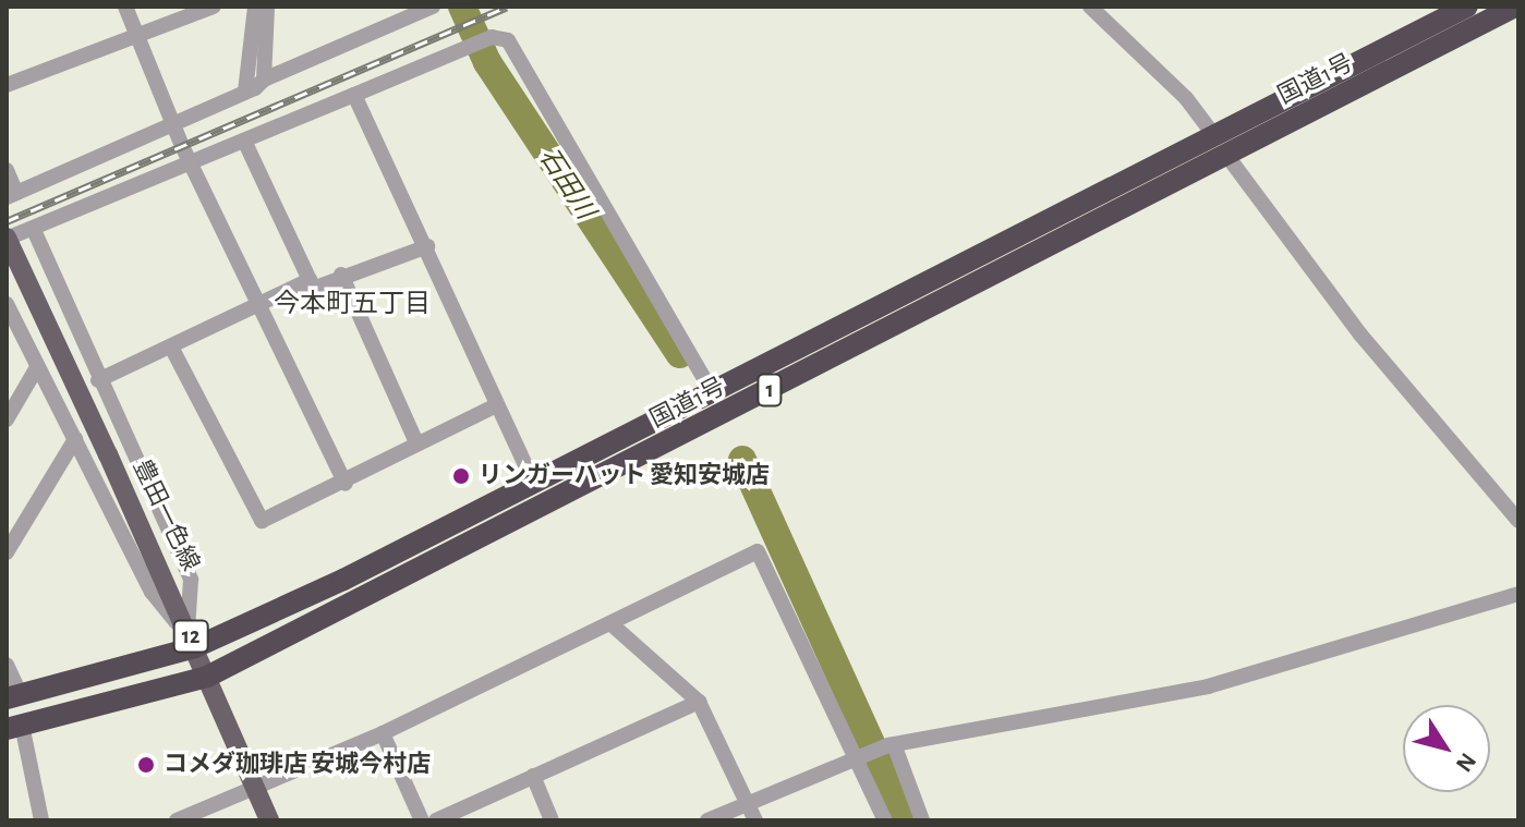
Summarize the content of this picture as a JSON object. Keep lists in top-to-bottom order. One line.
{"streets":{"highway":["国道1号","1"],"main road":["豊田一色線","12"]},"crossings":[["国道1号","豊田一色線"]],"districts":["今本町五丁目"],"water":["石田川"],"places":["リンガーハット 愛知安城店","コメダ珈琲店 安城今村店"],"north":"bottom right"}
